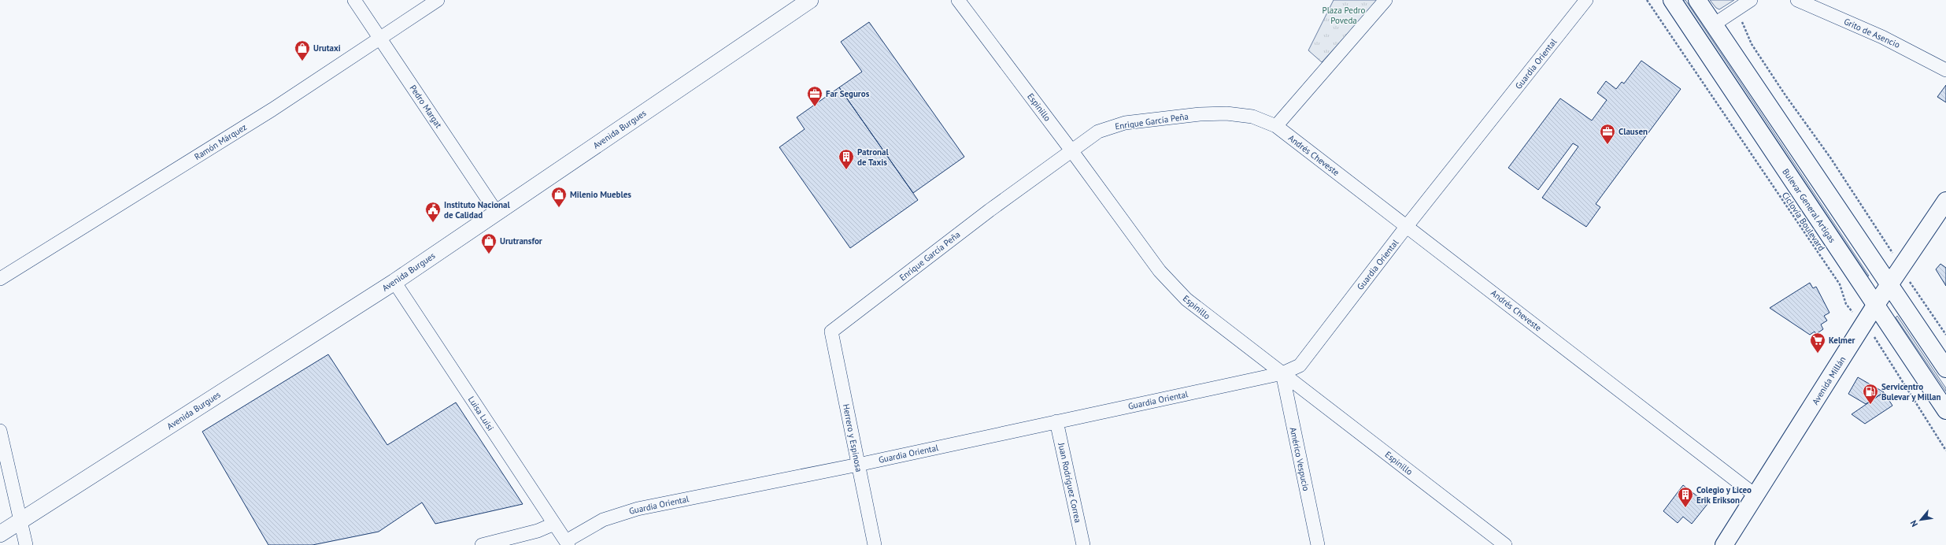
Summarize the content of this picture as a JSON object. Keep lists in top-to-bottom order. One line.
{"streets":{"main road":["Bulevar General Artigas","Avenida Millán"],"street":["Grito de Asencio","Guardia Oriental","Pedro Margat","Espinillo","Enrique García Peña","Avenida Burgues","Ramón Márquez","Andrés Cheveste","Luisa Luisi","Herrero y Espinosa","Américo Vespucio","Juan Rodríguez Correa"],"path":["Ciclovía Boulevard"]},"crossings":[["Guardia Oriental","Espinillo"],["Guardia Oriental","Andrés Cheveste"],["Guardia Oriental","Luisa Luisi"],["Guardia Oriental","Herrero y Espinosa"],["Guardia Oriental","Américo Vespucio"],["Guardia Oriental","Juan Rodríguez Correa"],["Pedro Margat","Avenida Burgues"],["Pedro Margat","Ramón Márquez"],["Espinillo","Enrique García Peña"],["Espinillo","Américo Vespucio"],["Enrique García Peña","Andrés Cheveste"],["Enrique García Peña","Herrero y Espinosa"],["Avenida Burgues","Luisa Luisi"],["Andrés Cheveste","Avenida Millán"],["Bulevar General Artigas","Avenida Millán"],["Ciclovía Boulevard","Avenida Millán"]],"parks":["Plaza Pedro Poveda"],"places":{"shop":["Urutaxi","Milenio Muebles","Urutransfor"],"office":["Far Seguros","Clausen"],"building":["Patronal de Taxis","Colegio y Liceo Erik Erikson"],"public building":["Instituto Nacional de Calidad"],"supermarket":["Kelmer"],"fuel station":["Servicentro Bulevar y Millan"]},"north":"bottom left"}
